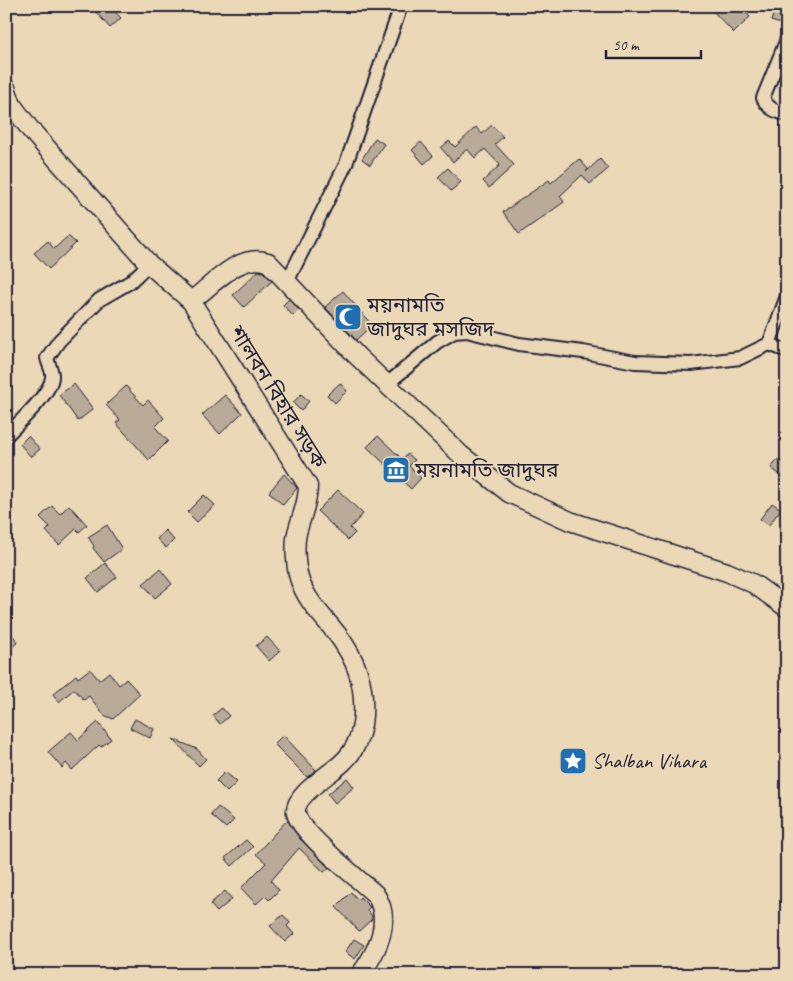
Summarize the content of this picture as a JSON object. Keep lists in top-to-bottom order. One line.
{"streets":{"main road":["শালবন বিহার সড়ক"]},"places":{"mosque":["ময়নামতি জাদুঘর মসজিদ"],"museum":["ময়নামতি জাদুঘর"],"place":["Shalban Vihara"]},"scale_bar":"50 m"}
